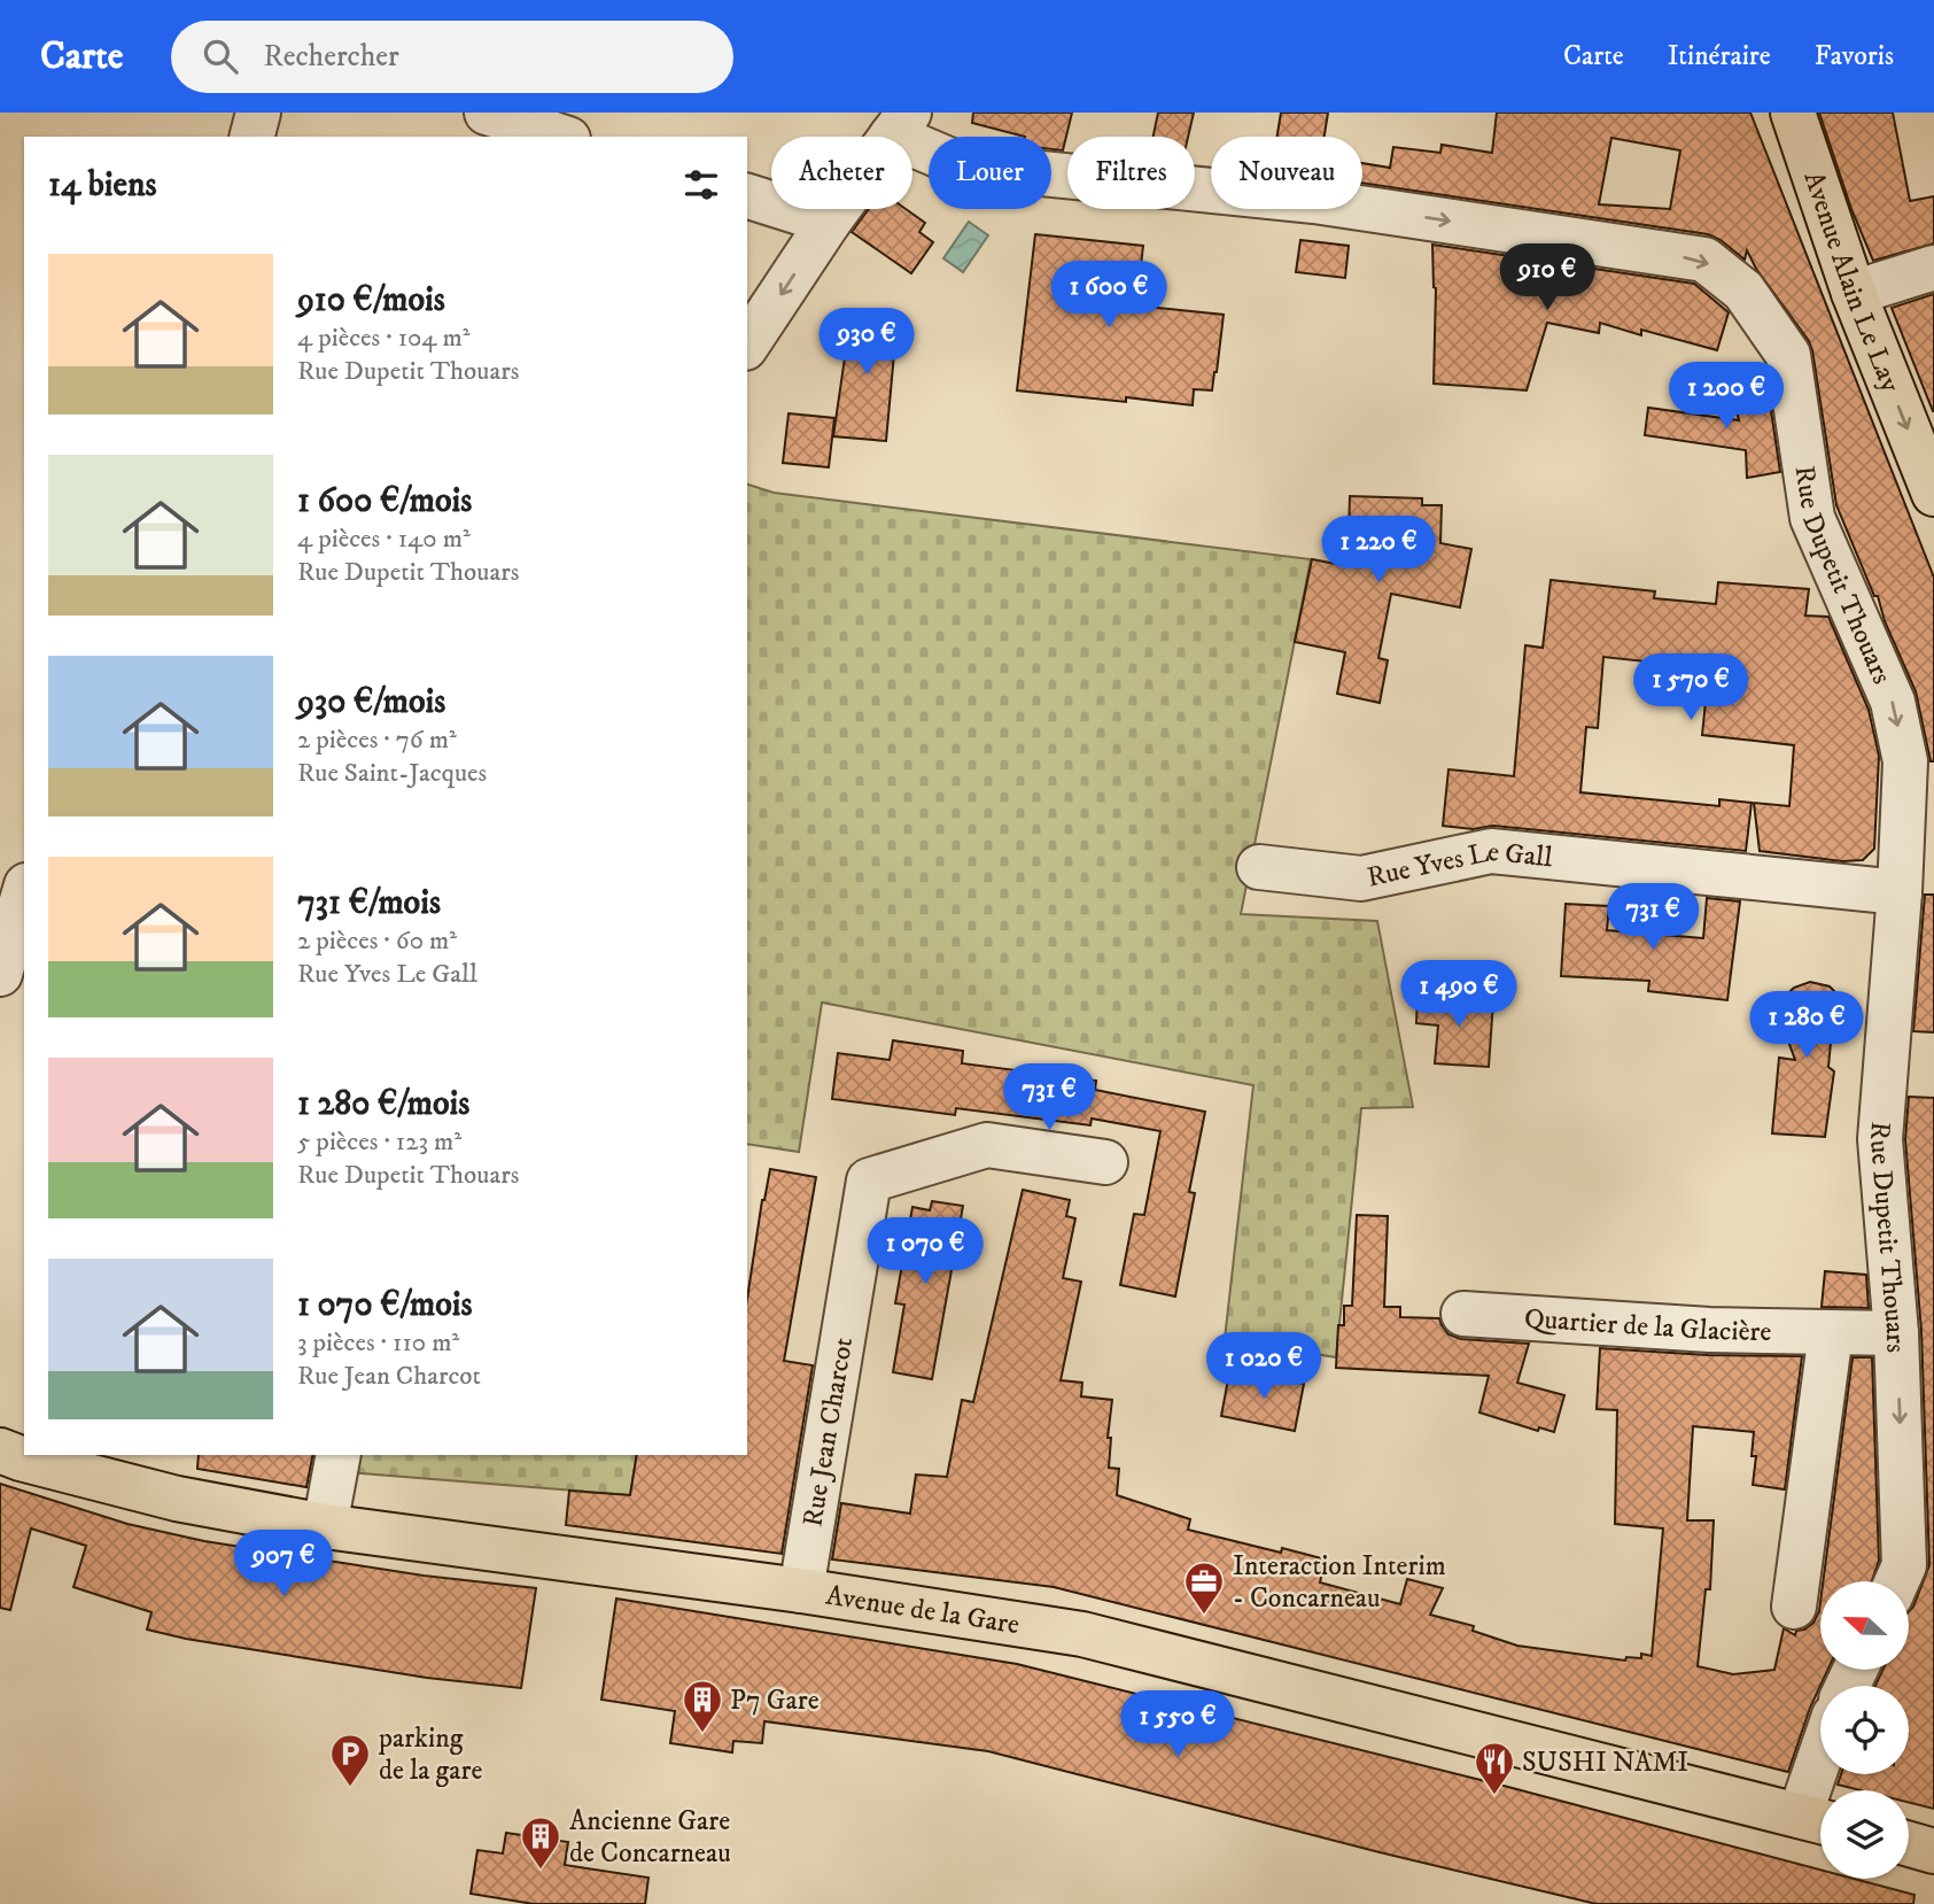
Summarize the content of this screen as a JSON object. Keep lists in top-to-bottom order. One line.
{"streets":{"main road":["Avenue Alain Le Lay","Avenue de la Gare"],"street":["Rue Dupetit Thouars","Rue Yves Le Gall","Quartier de la Glacière","Rue Jean Charcot"]},"crossings":[["Rue Dupetit Thouars","Rue Yves Le Gall"],["Rue Dupetit Thouars","Quartier de la Glacière"],["Rue Jean Charcot","Avenue de la Gare"]],"one_way":["Avenue Alain Le Lay","Rue Dupetit Thouars"],"places":{"office":["Interaction Interim - Concarneau"],"building":["P7 Gare","Ancienne Gare de Concarneau"],"parking":["parking de la gare"],"restaurant":["SUSHI NAMI"]},"north":"left","page":{"header":"Carte","search":"Rechercher","nav":["Carte","Itinéraire","Favoris"],"chip":["Acheter","Louer","Filtres","Nouveau"],"heading":"14 biens","list":[{"name":"910 €/mois","note":"4 pièces · 104 m² · Rue Dupetit Thouars"},{"name":"1 600 €/mois","note":"4 pièces · 140 m² · Rue Dupetit Thouars"},{"name":"930 €/mois","note":"2 pièces · 76 m² · Rue Saint-Jacques"},{"name":"731 €/mois","note":"2 pièces · 60 m² · Rue Yves Le Gall"},{"name":"1 280 €/mois","note":"5 pièces · 123 m² · Rue Dupetit Thouars"},{"name":"1 070 €/mois","note":"3 pièces · 110 m² · Rue Jean Charcot"}],"price":["910 €","1 600 €","930 €","1 200 €","1 220 €","1 570 €","731 €","1 490 €","1 280 €","731 €","1 070 €","1 020 €","907 €","1 550 €"]}}
